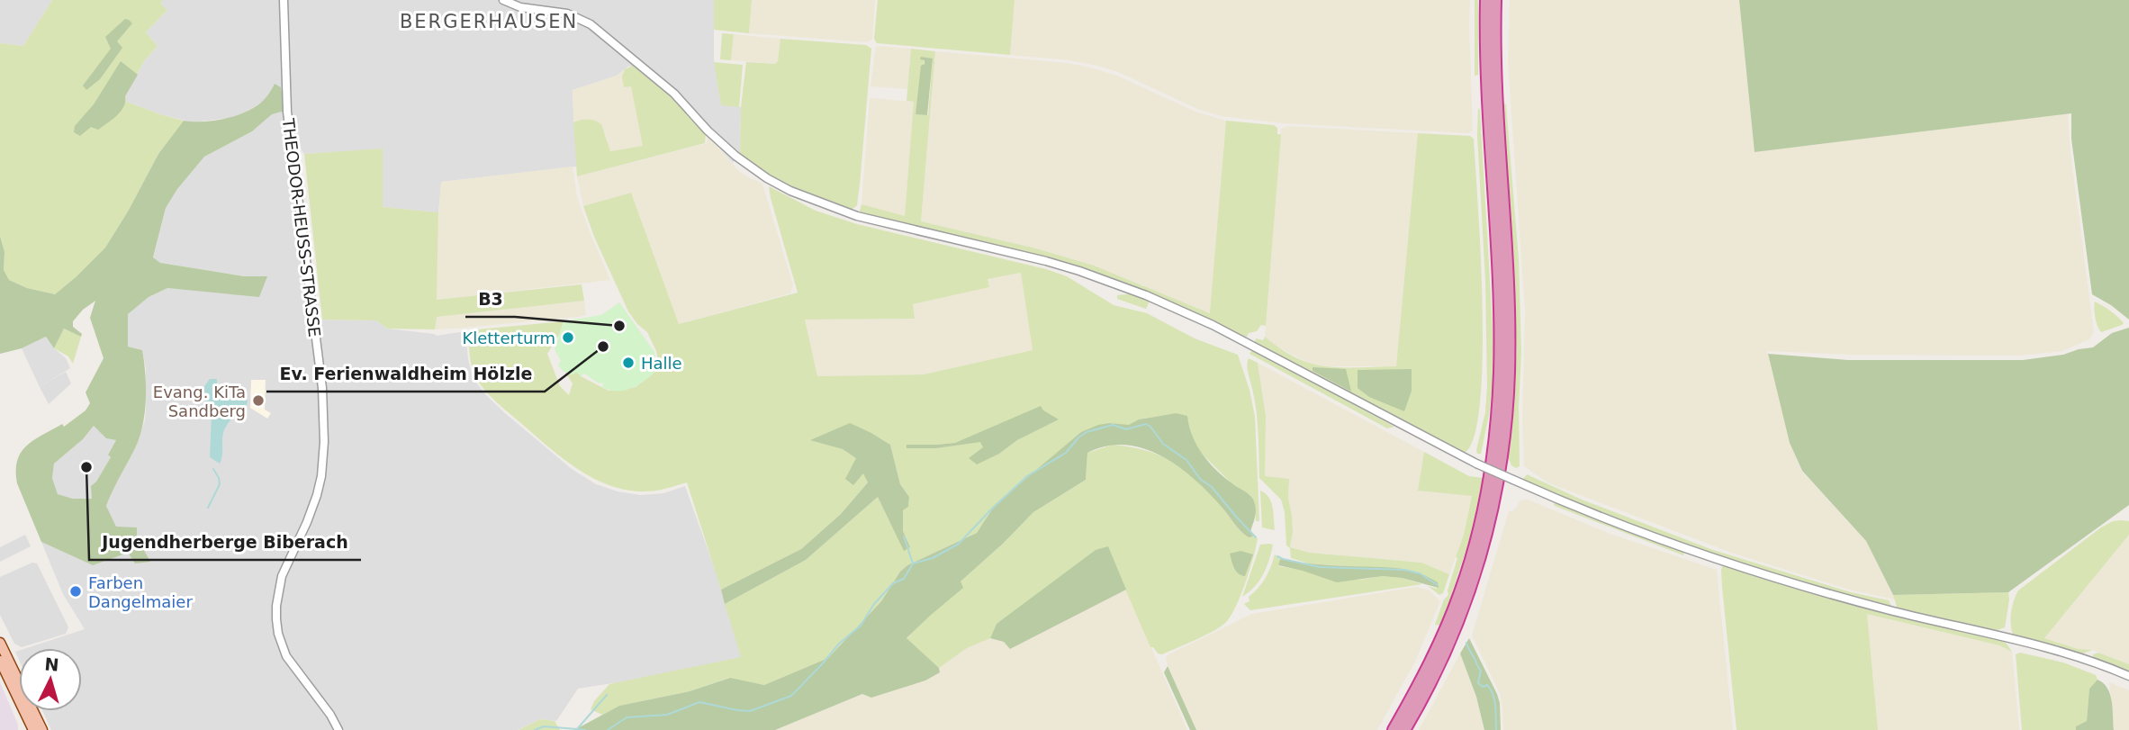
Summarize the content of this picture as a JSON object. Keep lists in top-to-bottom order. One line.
{"streets":{"street":["THEODOR-HEUSS-STRASSE"]},"districts":["BERGERHAUSEN"],"places":["B3","Kletterturm","Ev. Ferienwaldheim Hölzle","Halle","Evang. KiTa Sandberg","Jugendherberge Biberach","Farben Dangelmaier"],"north":"top"}
